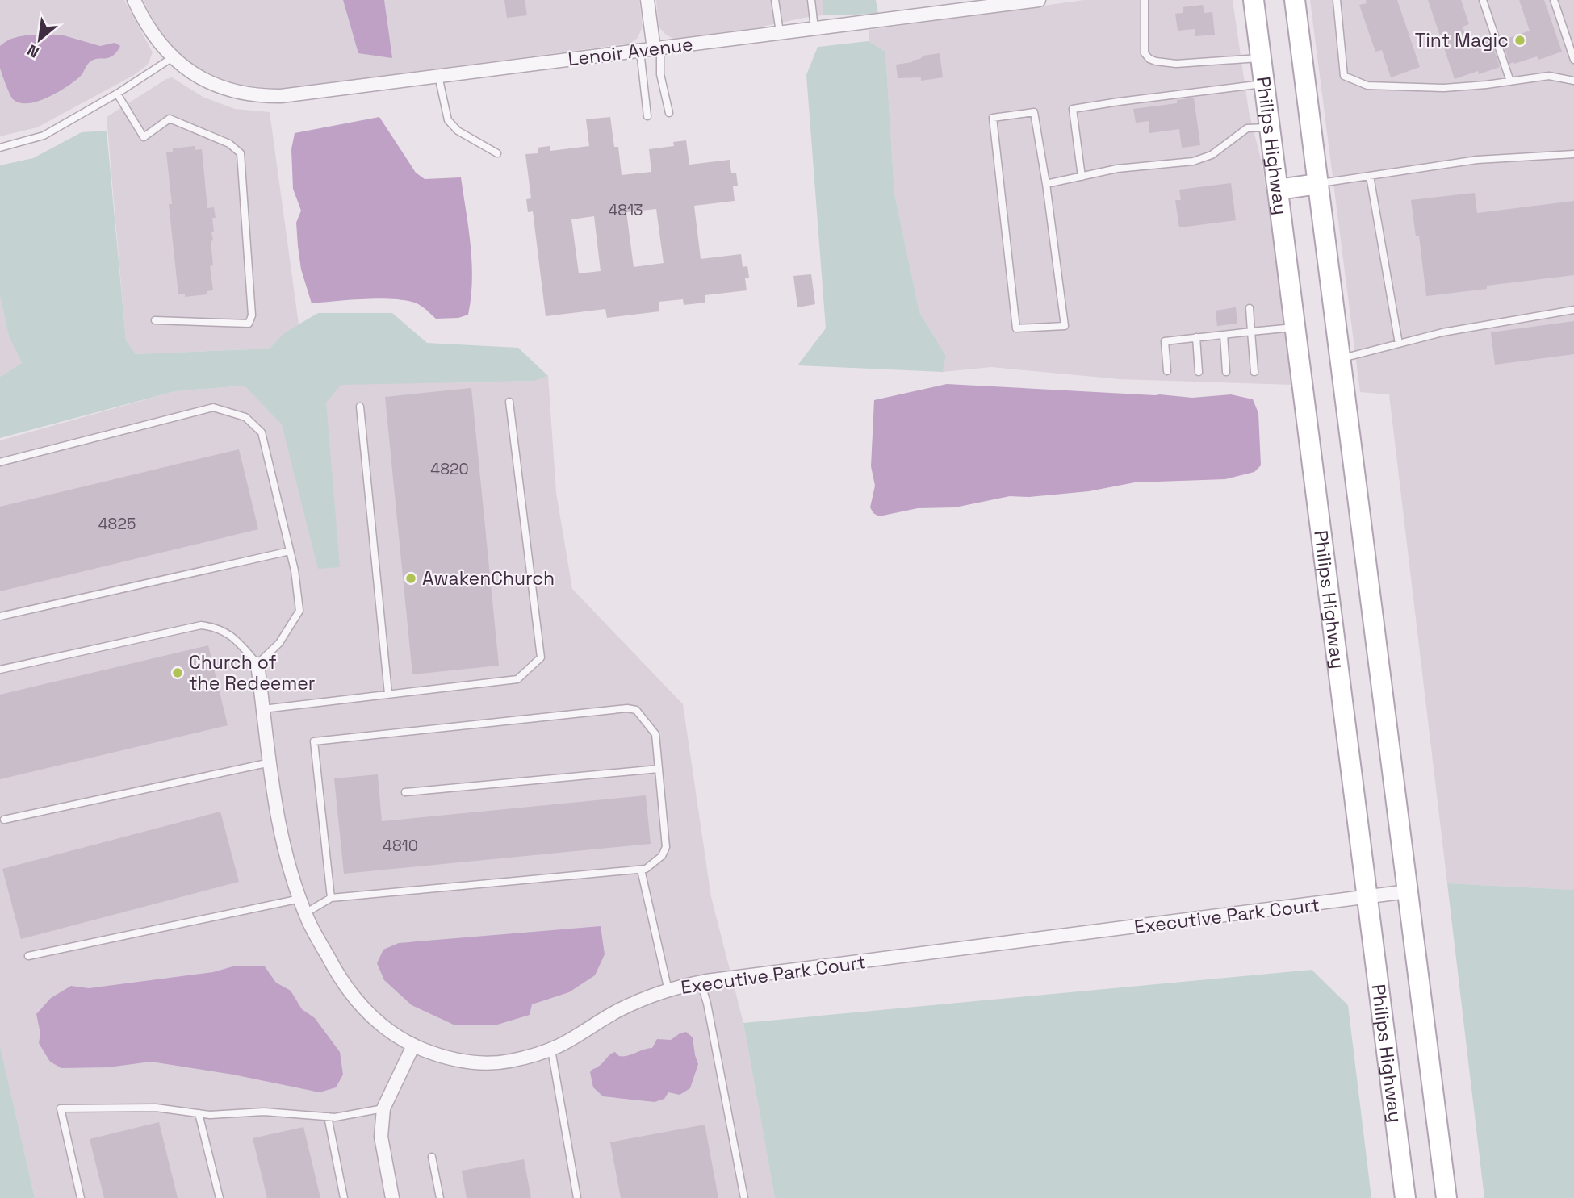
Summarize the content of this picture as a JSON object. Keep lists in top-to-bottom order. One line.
{"streets":{"main road":["Philips Highway"],"street":["Lenoir Avenue","Executive Park Court"]},"crossings":[["Philips Highway","Executive Park Court"]],"places":["Tint Magic","AwakenChurch","Church of the Redeemer"],"house_numbers":["4813","4820","4825","4810"],"north":"bottom left"}
